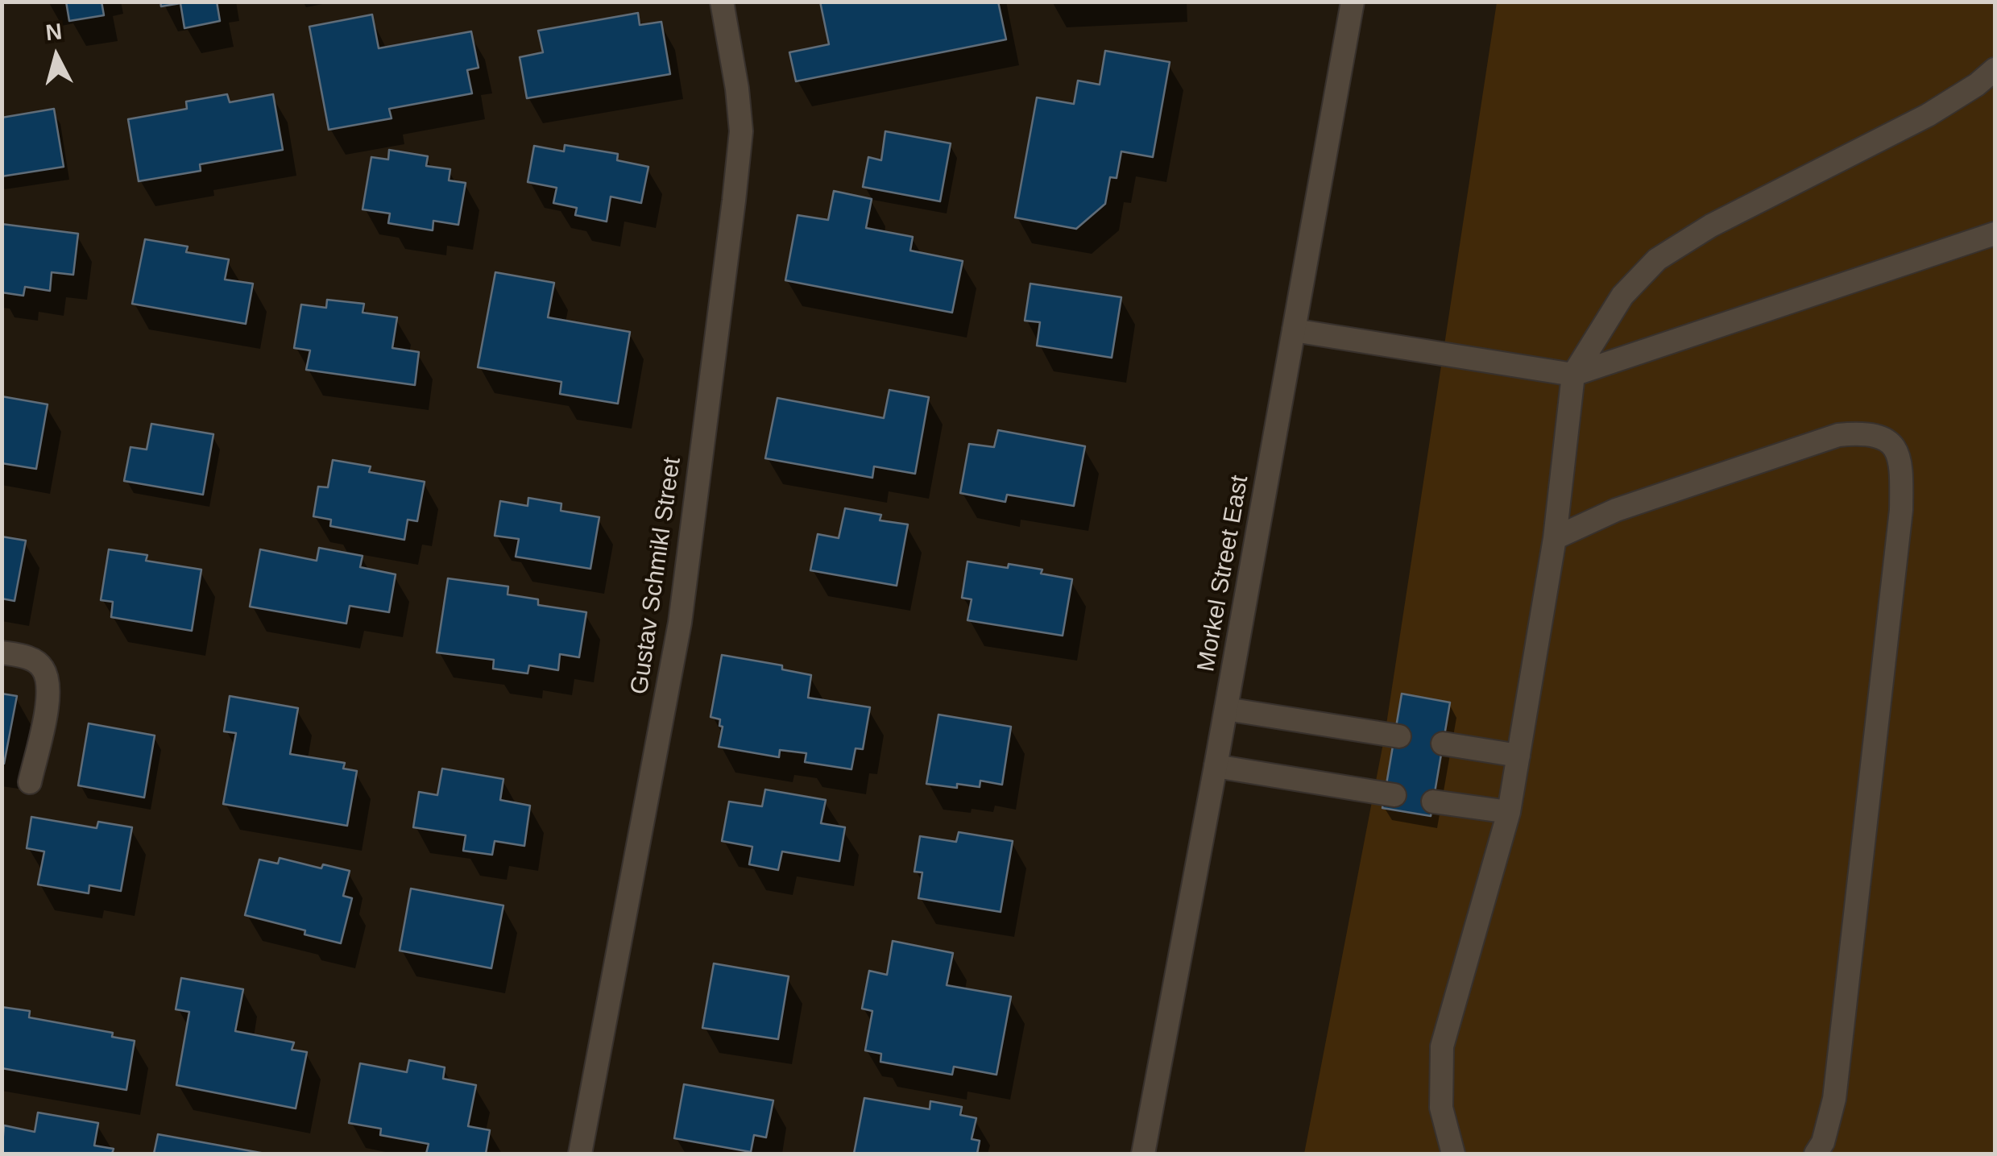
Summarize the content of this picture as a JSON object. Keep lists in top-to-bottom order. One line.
{"streets":{"street":["Morkel Street East","Gustav Schmikl Street"]},"north":"top"}
